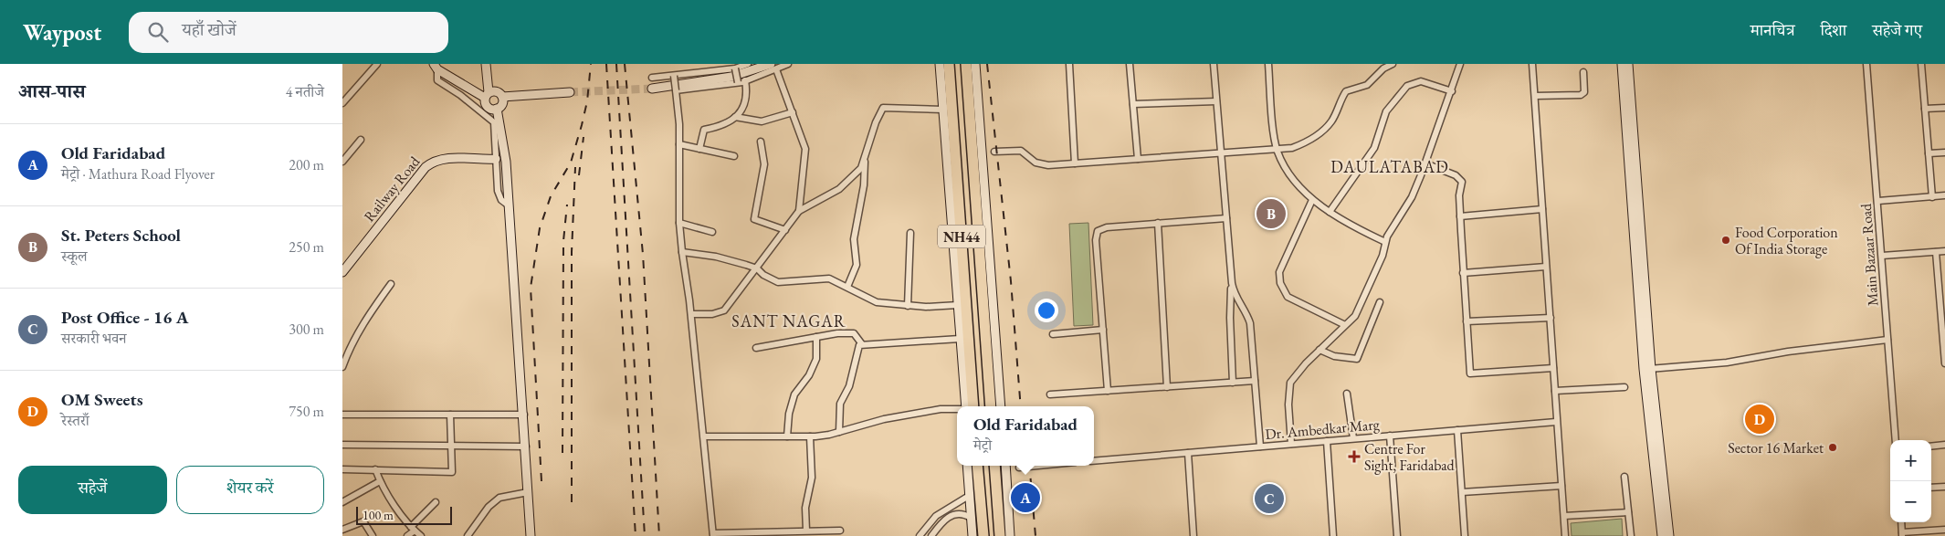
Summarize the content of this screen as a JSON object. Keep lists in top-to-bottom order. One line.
{"streets":{"highway":["NH44"],"street":["Railway Road","Main Bazaar Road","Dr. Ambedkar Marg"]},"districts":["DAULATABAD","SANT NAGAR"],"places":{"other":["Food Corporation Of India Storage","Sector 16 Market"],"health":["Centre For Sight, Faridabad"]},"scale_bar":"100 m","page":{"header":"Waypost","search":"यहाँ खोजें","nav":["मानचित्र","दिशा","सहेजे गए"],"heading":["आस-पास","4 नतीजे"],"list":[{"mark":"A","name":"Old Faridabad","note":"मेट्रो · Mathura Road Flyover","value":"200 m"},{"mark":"B","name":"St. Peters School","note":"स्कूल","value":"250 m"},{"mark":"C","name":"Post Office - 16 A","note":"सरकारी भवन","value":"300 m"},{"mark":"D","name":"OM Sweets","note":"रेस्तराँ","value":"750 m"}],"pins":["B","D","A","C"],"popup":["Old Faridabad","मेट्रो"],"map_buttons":["+","−"],"buttons":["सहेजें","शेयर करें"],"scale":"100 m"}}
